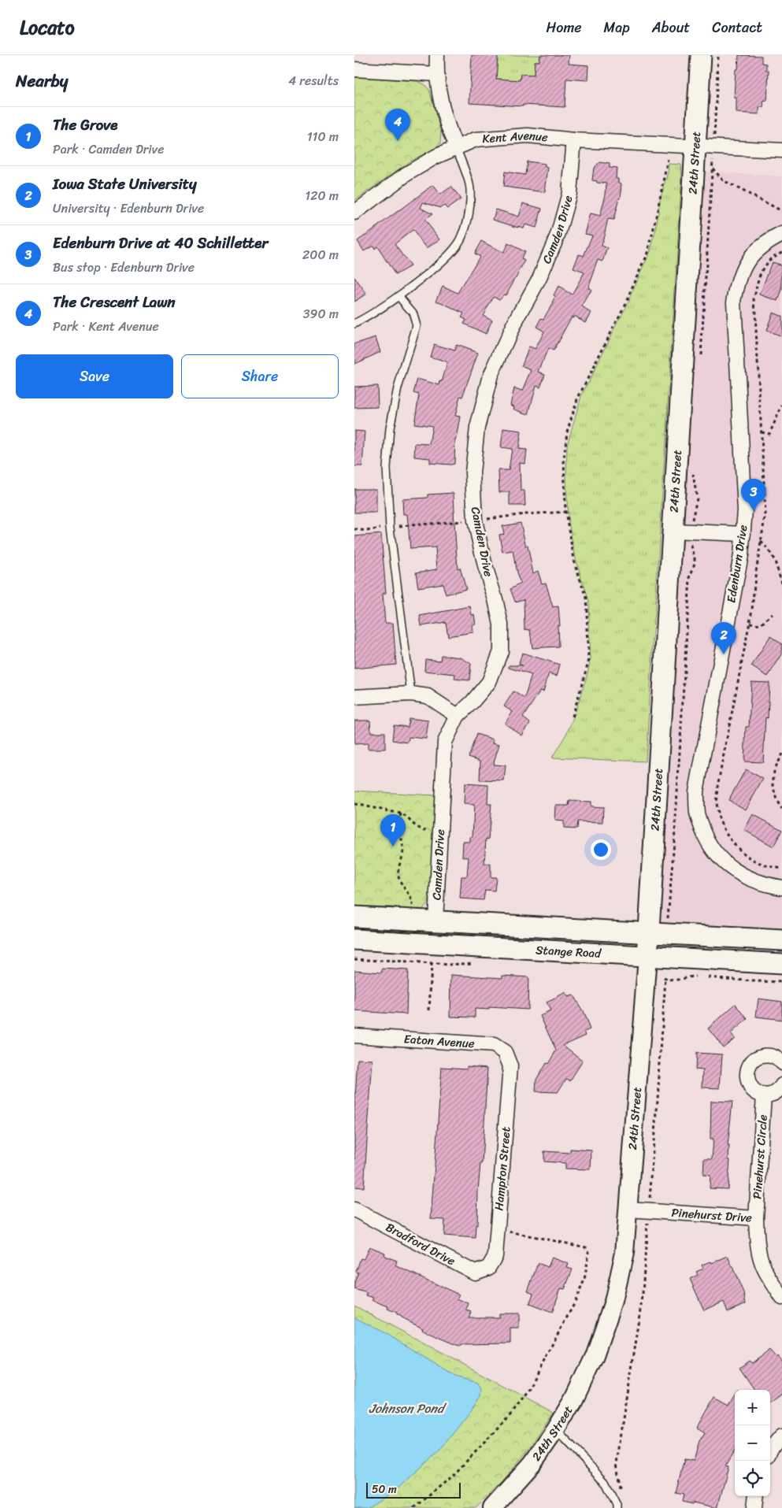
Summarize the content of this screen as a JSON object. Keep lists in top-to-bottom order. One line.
{"streets":{"main road":["24th Street","Stange Road"],"street":["Kent Avenue","Camden Drive","Edenburn Drive","Eaton Avenue","Pinehurst Circle","Hampton Street","Pinehurst Drive","Bradford Drive"]},"crossings":[["Kent Avenue","24th Street"],["Kent Avenue","Camden Drive"],["24th Street","Stange Road"],["24th Street","Pinehurst Drive"],["Camden Drive","Stange Road"],["Eaton Avenue","Hampton Street"],["Pinehurst Circle","Pinehurst Drive"],["Hampton Street","Bradford Drive"]],"water":["Johnson Pond"],"scale_bar":"50 m","page":{"header":"Locato","nav":["Home","Map","About","Contact"],"heading":["Nearby","4 results"],"list":[{"mark":"1","name":"The Grove","note":"Park · Camden Drive","value":"110 m"},{"mark":"2","name":"Iowa State University","note":"University · Edenburn Drive","value":"120 m"},{"mark":"3","name":"Edenburn Drive at 40 Schilletter","note":"Bus stop · Edenburn Drive","value":"200 m"},{"mark":"4","name":"The Crescent Lawn","note":"Park · Kent Avenue","value":"390 m"}],"pins":["4","3","2","1"],"buttons":["Save","Share"],"map_buttons":["+","−"],"scale":"50 m"}}
